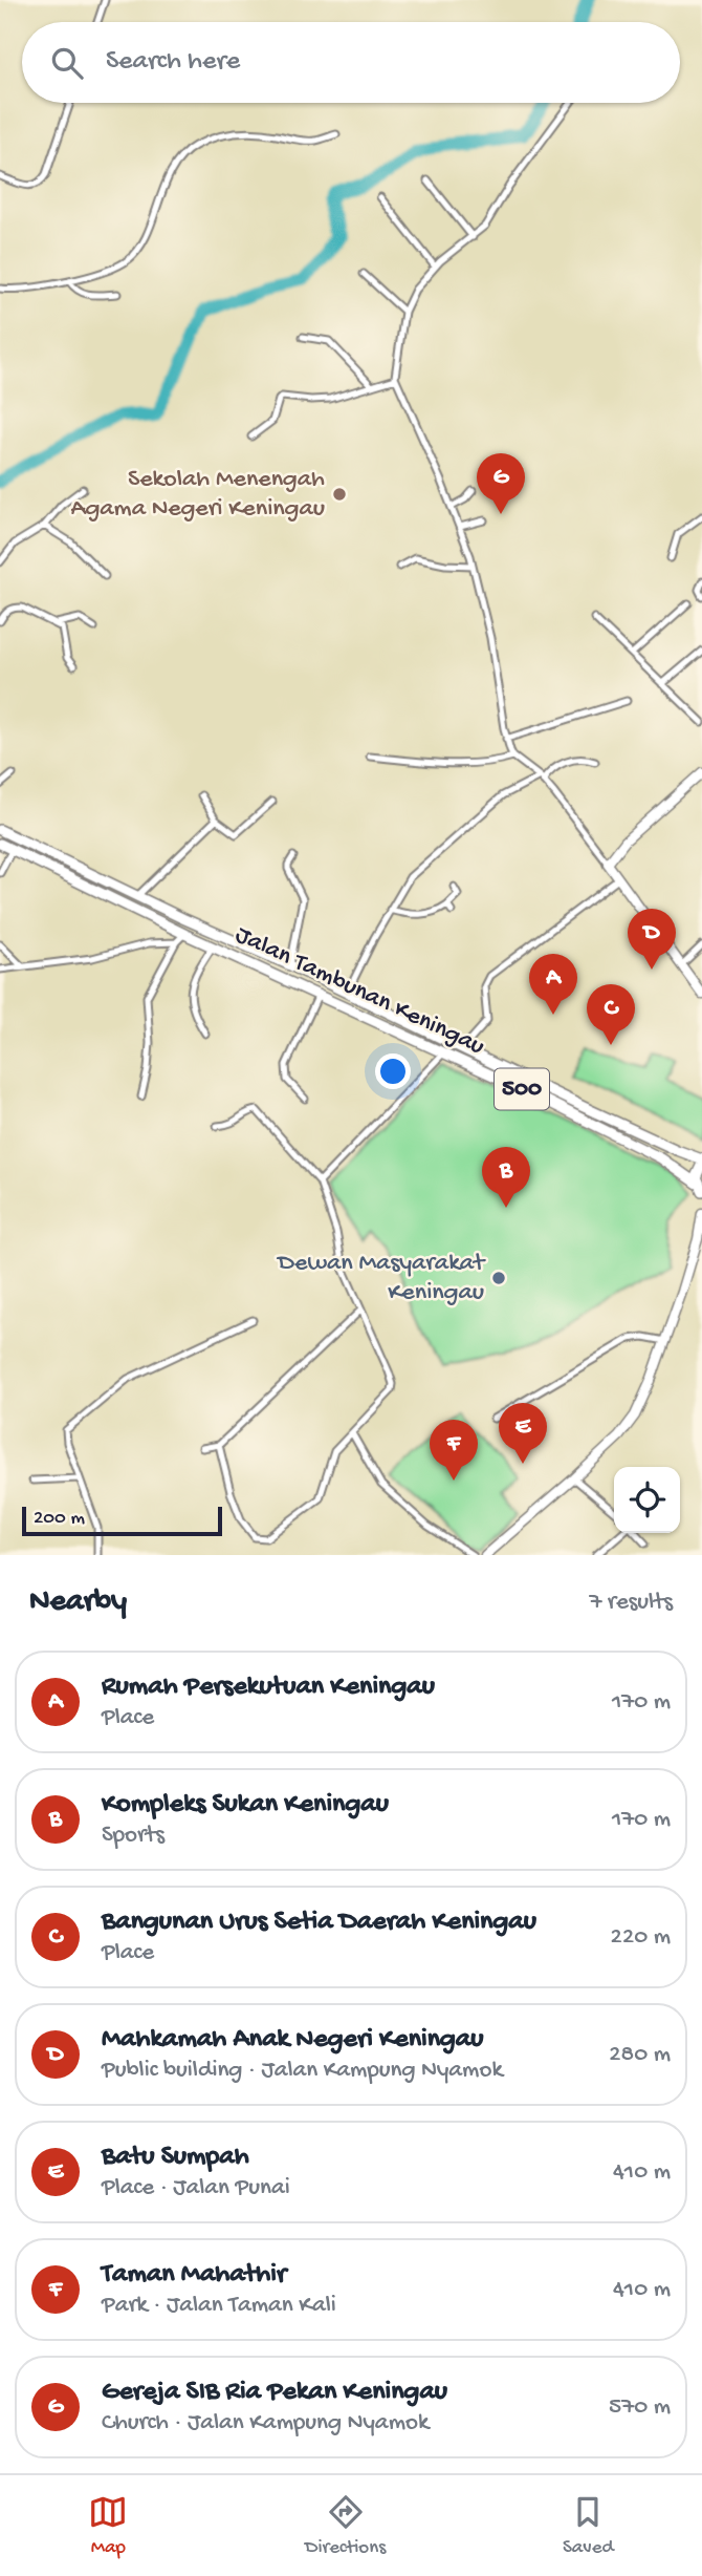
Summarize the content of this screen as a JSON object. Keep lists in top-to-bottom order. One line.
{"streets":{"main road":["Jalan Tambunan Keningau","500"]},"crossings":[["Jalan Tambunan Keningau","500"]],"places":["Sekolah Menengah Agama Negeri Keningau","Dewan Masyarakat Keningau"],"scale_bar":"200 m","page":{"search":"Search here","pins":["G","D","A","C","B","E","F"],"scale":"200 m","heading":["Nearby","7 results"],"list":[{"mark":"A","name":"Rumah Persekutuan Keningau","note":"Place","value":"170 m"},{"mark":"B","name":"Kompleks Sukan Keningau","note":"Sports","value":"170 m"},{"mark":"C","name":"Bangunan Urus Setia Daerah Keningau","note":"Place","value":"220 m"},{"mark":"D","name":"Mahkamah Anak Negeri Keningau","note":"Public building · Jalan Kampung Nyamok","value":"280 m"},{"mark":"E","name":"Batu Sumpah","note":"Place · Jalan Punai","value":"410 m"},{"mark":"F","name":"Taman Mahathir","note":"Park · Jalan Taman Kali","value":"410 m"},{"mark":"G","name":"Gereja SIB Ria Pekan Keningau","note":"Church · Jalan Kampung Nyamok","value":"570 m"}],"nav":["Map","Directions","Saved"]}}
